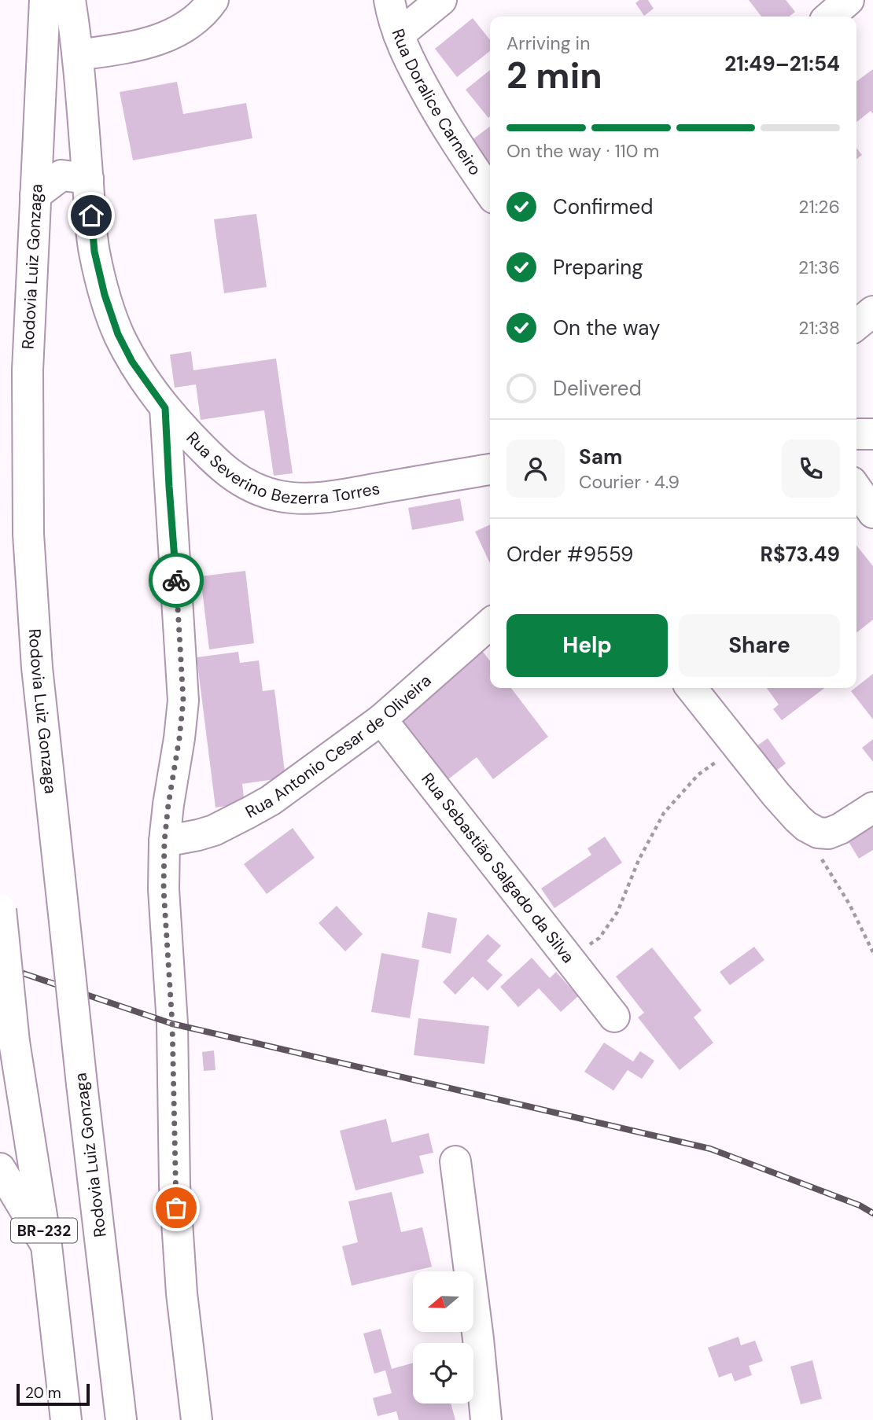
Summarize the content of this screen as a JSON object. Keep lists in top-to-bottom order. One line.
{"streets":{"main road":["Rua Doralice Carneiro","Rodovia Luiz Gonzaga","Rua Severino Bezerra Torres","Rua Antonio Cesar de Oliveira","Rua Sebastião Salgado da Silva","BR-232"]},"crossings":[["Rua Antonio Cesar de Oliveira","Rua Sebastião Salgado da Silva"]],"scale_bar":"20 m","north":"left","page":{"heading":["2 min","Arriving in","21:49–21:54"],"panel":["Sam","Courier · 4.9","Order #9559","R$73.49"],"bar":"On the way · 110 m","list":[["Confirmed","21:26"],["Preparing","21:36"],["On the way","21:38"],"Delivered"],"buttons":["Help","Share"],"scale":"20 m"}}
